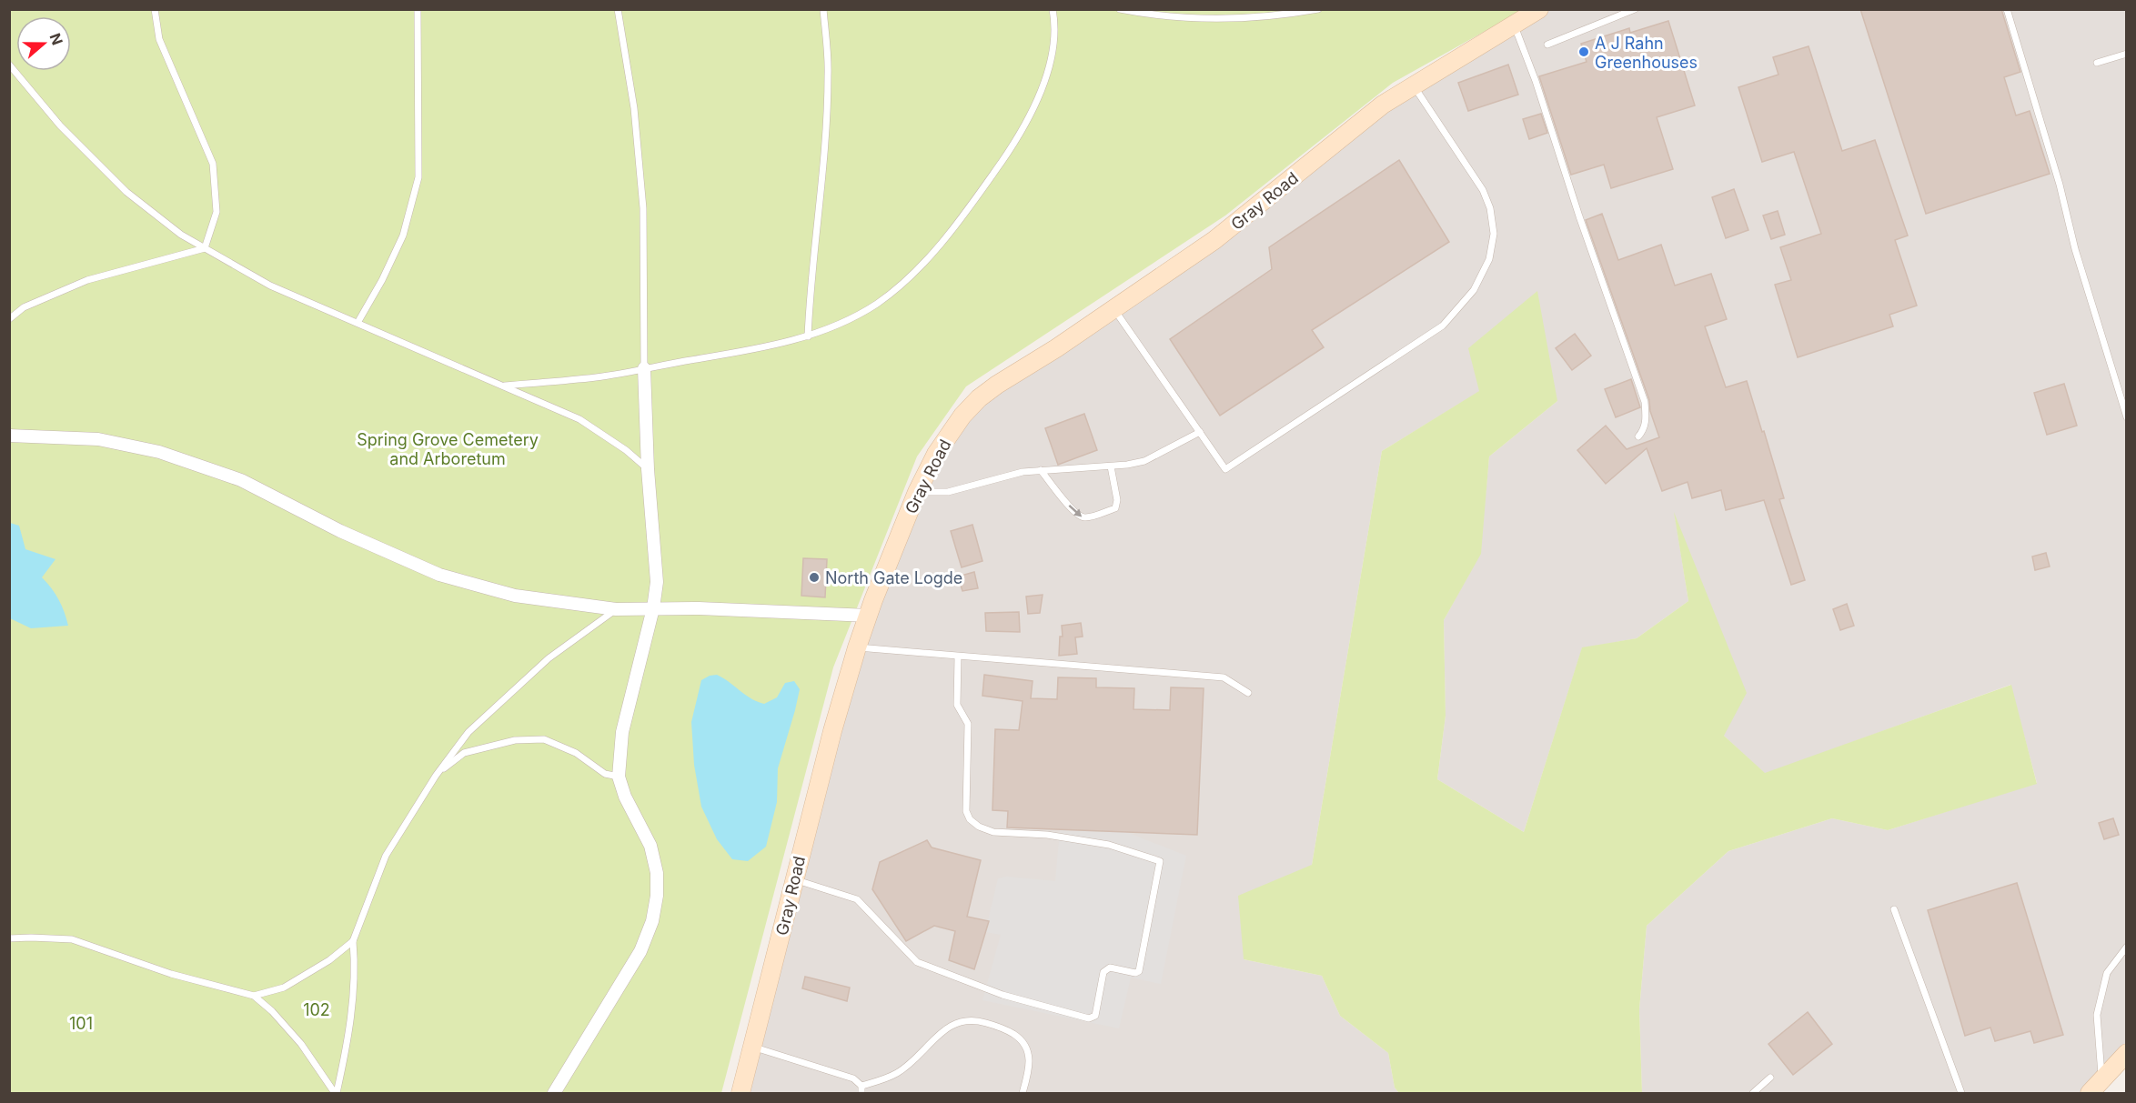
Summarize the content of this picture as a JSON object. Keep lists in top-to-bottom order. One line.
{"streets":{"street":["Gray Road"]},"parks":["Spring Grove Cemetery and Arboretum","102","101"],"places":["A J Rahn Greenhouses","North Gate Logde"],"north":"right"}
